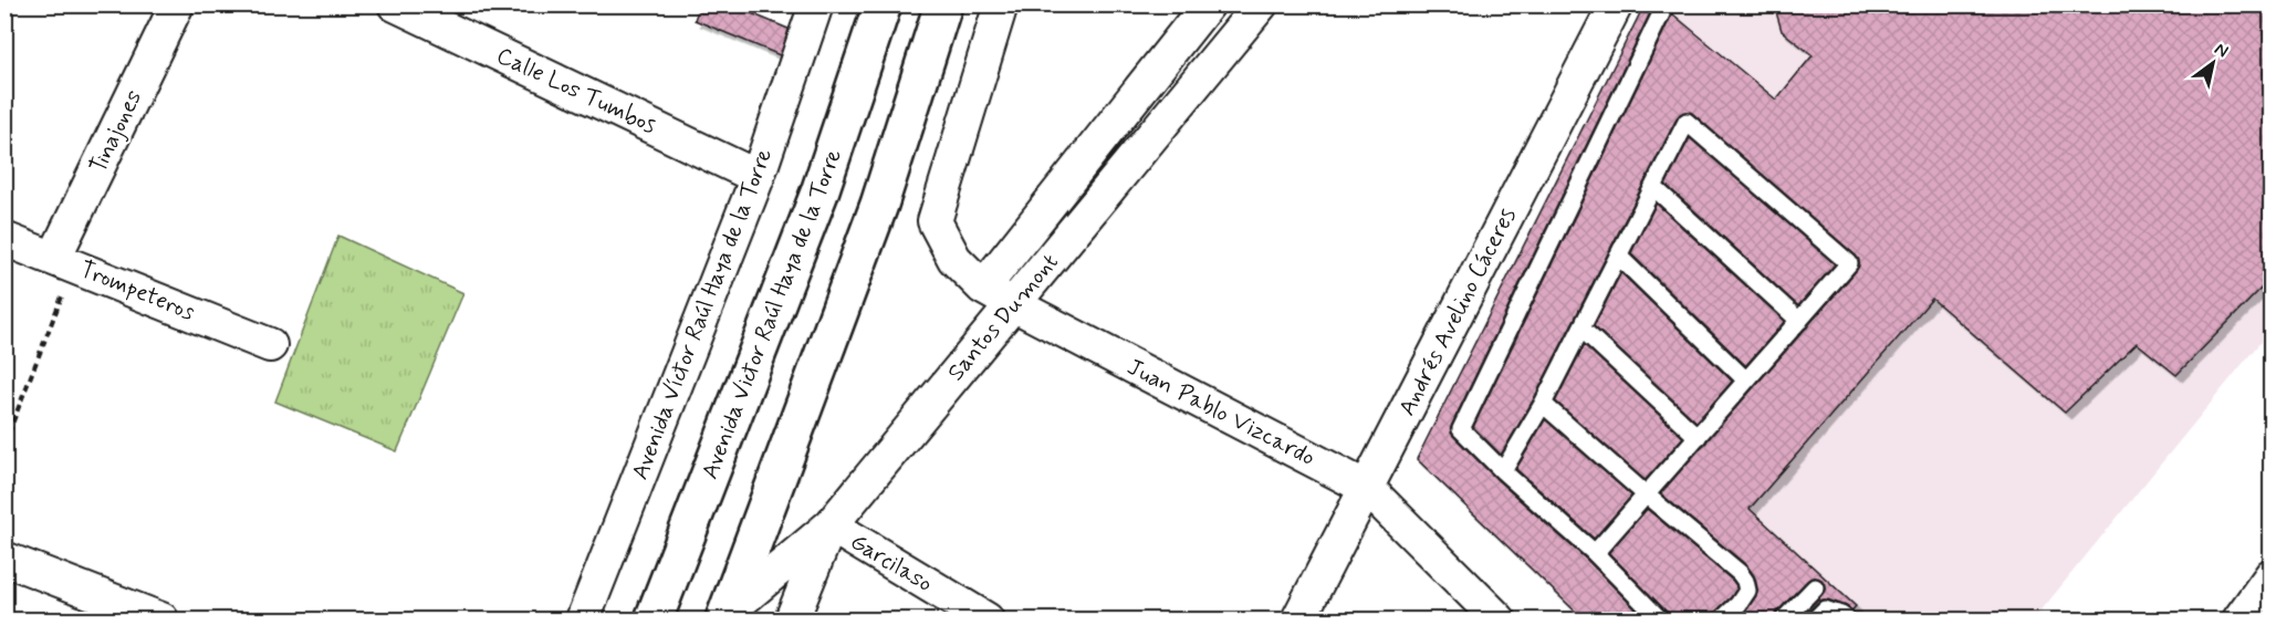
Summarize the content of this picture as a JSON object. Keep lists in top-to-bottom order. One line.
{"streets":{"main road":["Avenida Victor Raúl Haya de la Torre"],"street":["Calle Los Tumbos","Tinajones","Trompeteros","Andrés Avelino Cáceres","Avenida Víctor Raúl Haya de la Torre","Santos Dumont","Juan Pablo Vizcardo","Garcilaso"]},"crossings":[["Calle Los Tumbos","Avenida Víctor Raúl Haya de la Torre"],["Tinajones","Trompeteros"],["Andrés Avelino Cáceres","Juan Pablo Vizcardo"],["Santos Dumont","Juan Pablo Vizcardo"],["Santos Dumont","Garcilaso"]],"north":"top right"}
